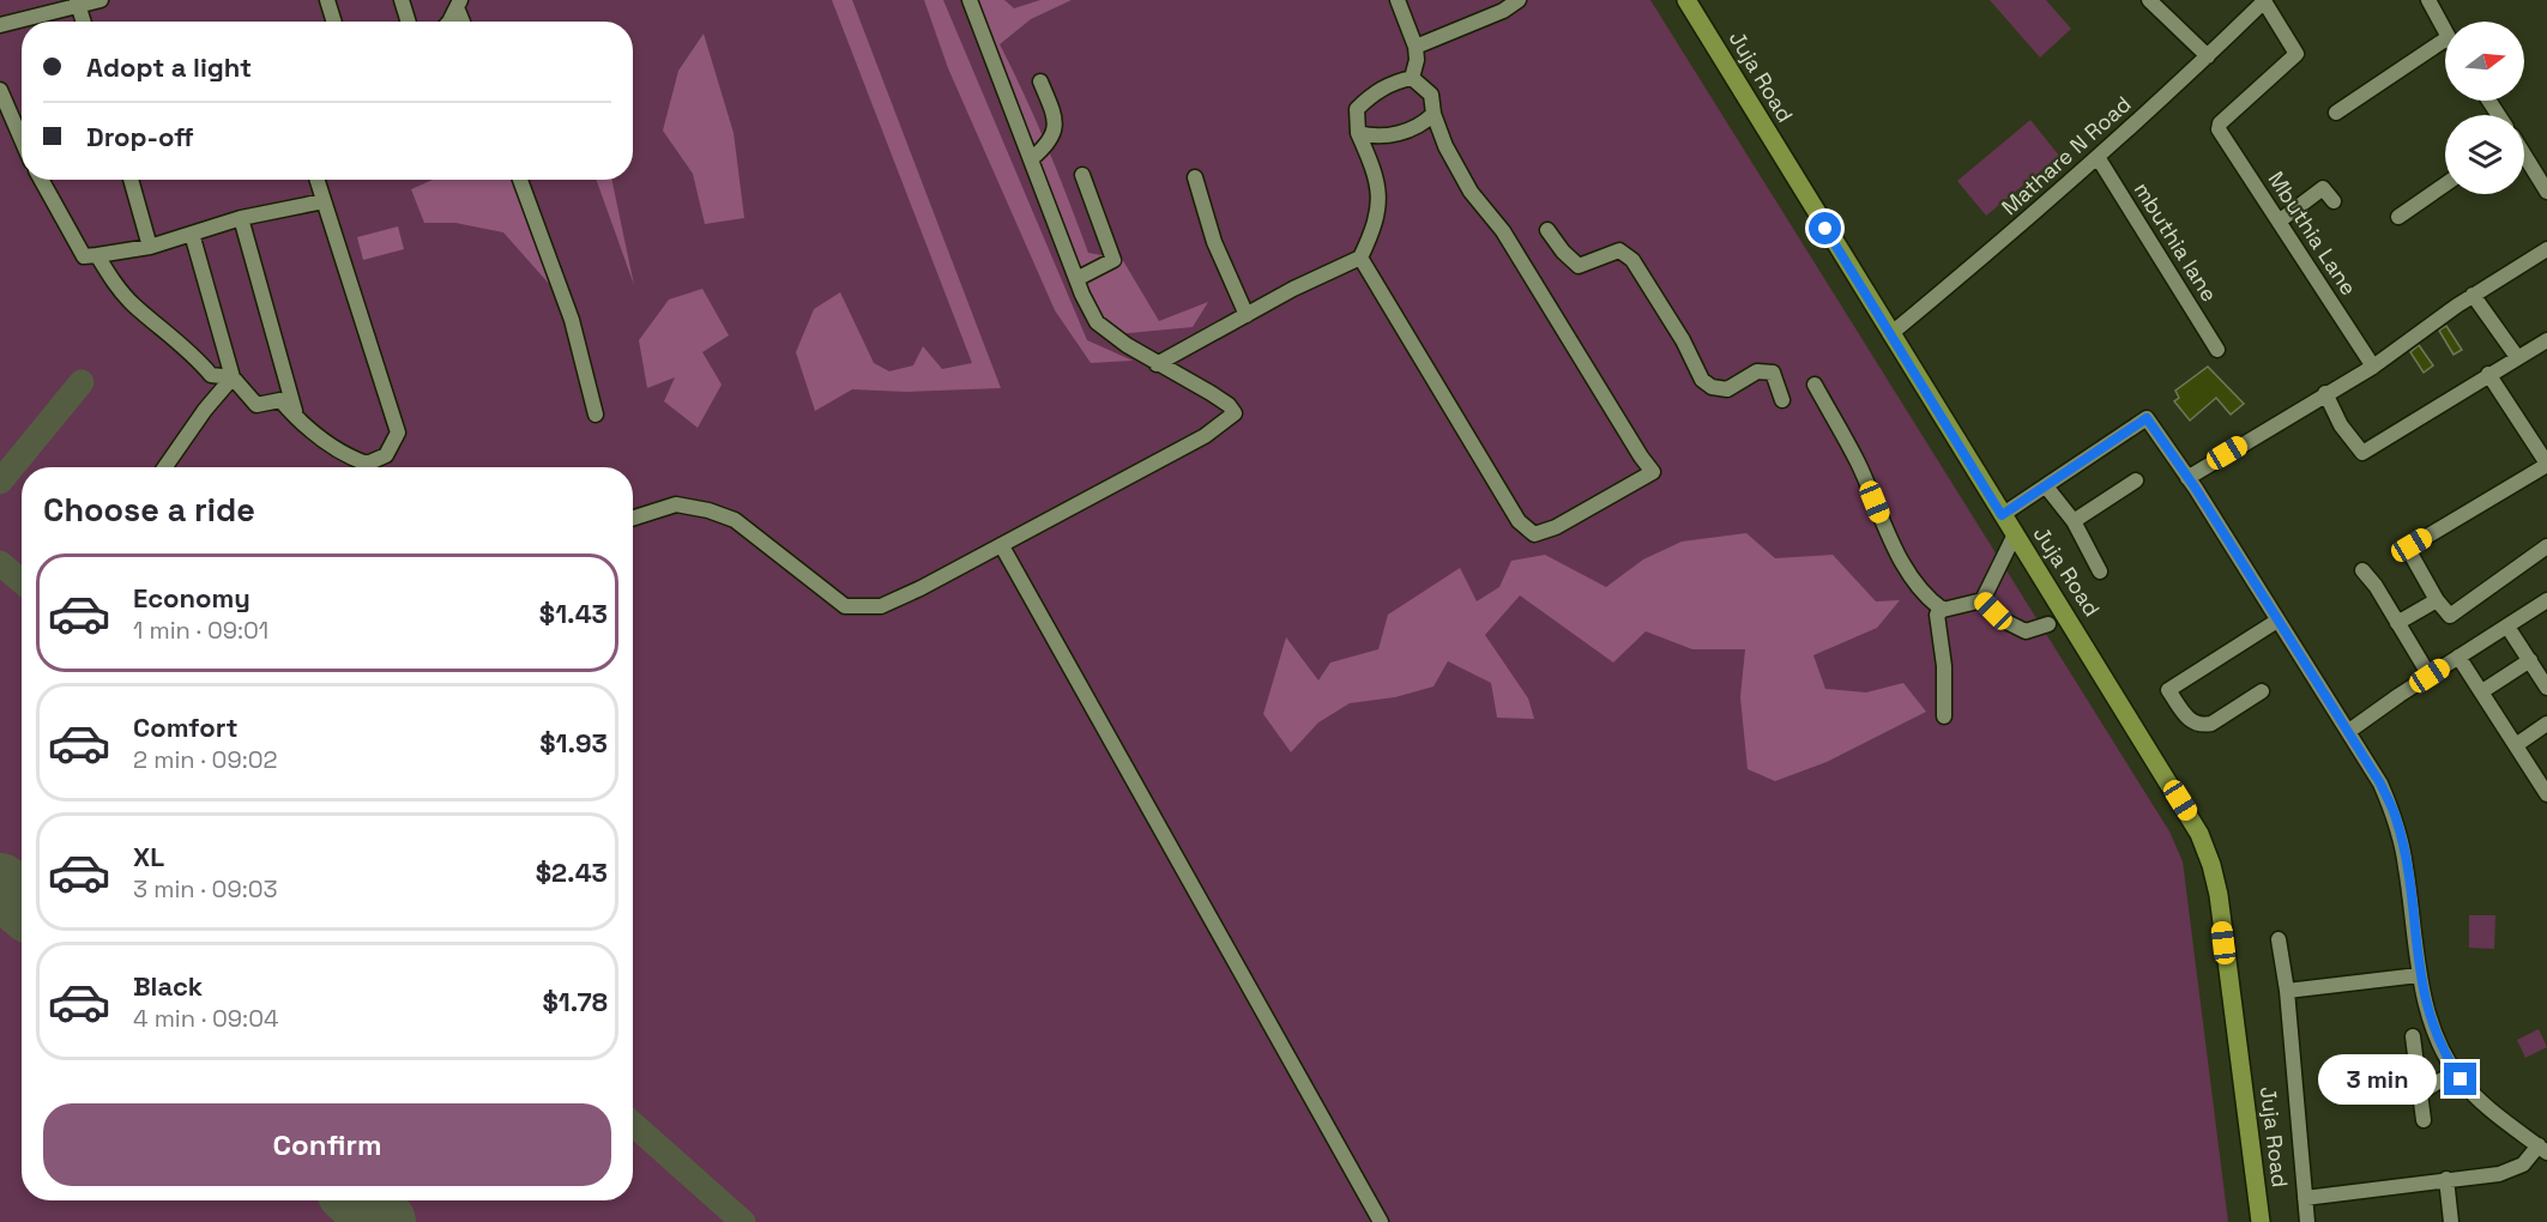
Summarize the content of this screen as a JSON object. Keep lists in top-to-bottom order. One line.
{"streets":{"main road":["Juja Road"],"street":["Mathare N Road","Mbuthia Lane","mbuthia lane"]},"crossings":[["Juja Road","Mathare N Road"],["Mathare N Road","Mbuthia Lane"],["Mathare N Road","mbuthia lane"]],"north":"right","page":{"banner":["Adopt a light","Drop-off"],"heading":"Choose a ride","list":[{"name":"Economy","note":"1 min · 09:01","value":"$1.43"},{"name":"Comfort","note":"2 min · 09:02","value":"$1.93"},{"name":"XL","note":"3 min · 09:03","value":"$2.43"},{"name":"Black","note":"4 min · 09:04","value":"$1.78"}],"bubble":"3 min","buttons":"Confirm"}}
